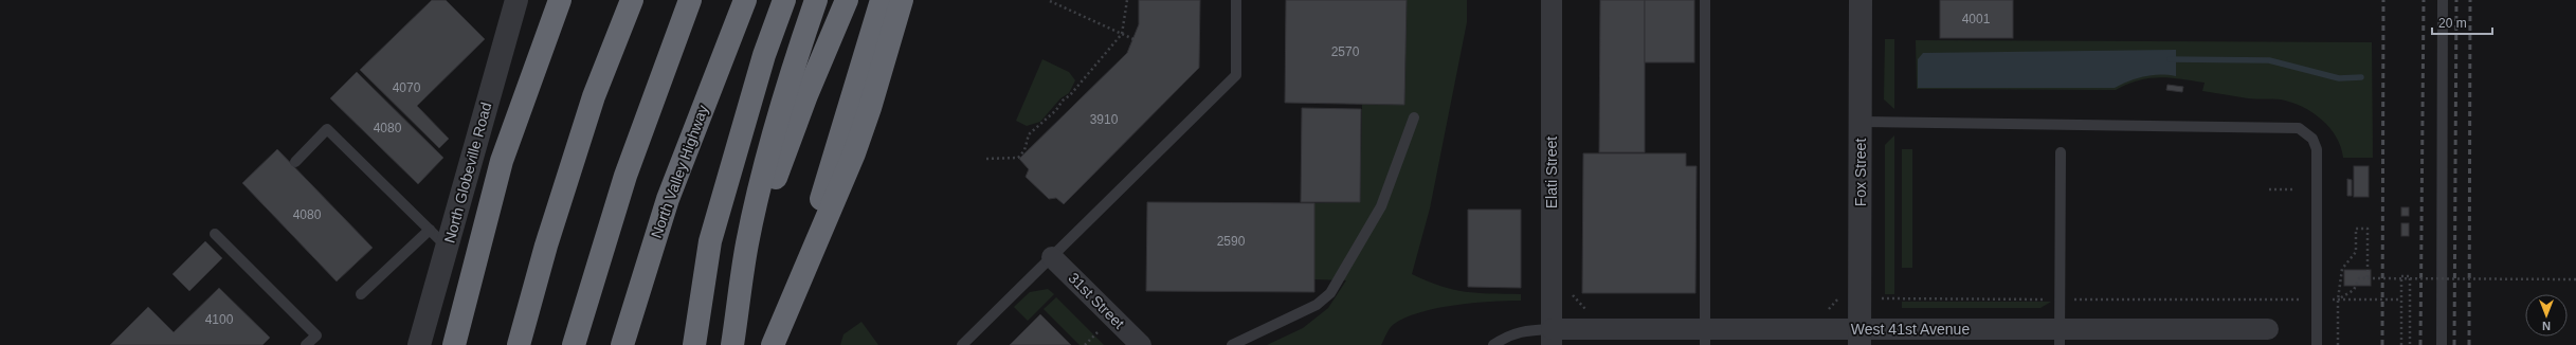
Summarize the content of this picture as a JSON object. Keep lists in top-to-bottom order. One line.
{"streets":{"highway":["North Valley Highway"],"street":["North Globeville Road","Elati Street","Fox Street","31st Street","West 41st Avenue"]},"crossings":[["Elati Street","West 41st Avenue"],["Fox Street","West 41st Avenue"]],"house_numbers":["4001","2570","4070","3910","4080","4080","2590","4100"],"scale_bar":"20 m","north":"bottom"}
